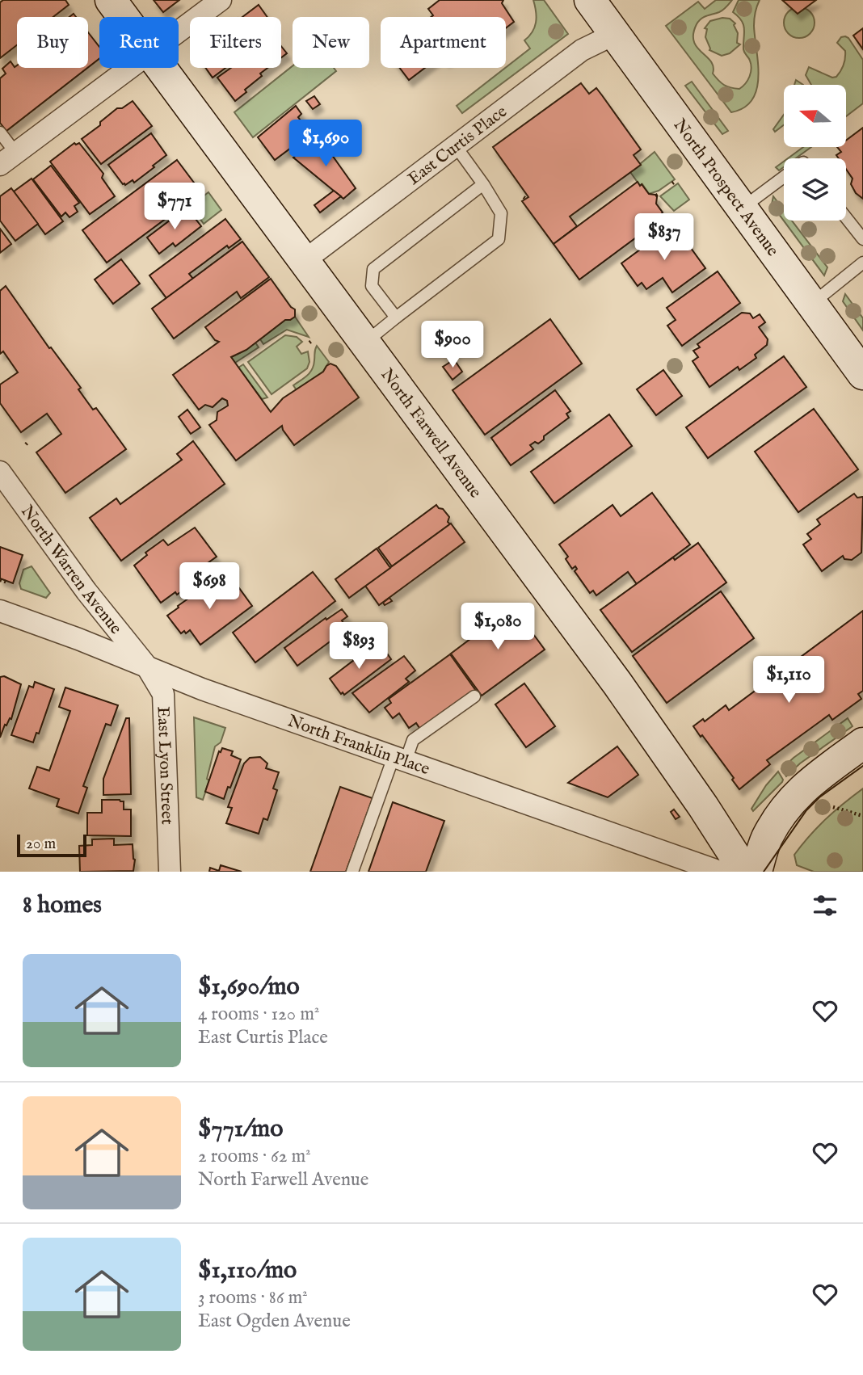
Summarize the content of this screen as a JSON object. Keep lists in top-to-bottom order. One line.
{"streets":{"main road":["North Prospect Avenue","North Farwell Avenue"],"street":["East Curtis Place","North Warren Avenue","North Franklin Place","East Lyon Street"]},"crossings":[["East Curtis Place","North Prospect Avenue"],["East Curtis Place","North Farwell Avenue"],["North Warren Avenue","North Franklin Place"],["North Warren Avenue","East Lyon Street"],["North Franklin Place","East Lyon Street"]],"scale_bar":"20 m","north":"left","page":{"chip":["Buy","Rent","Filters","New","Apartment"],"price":["$1,690","$771","$837","$900","$698","$1,080","$893","$1,110"],"scale":"20 m","heading":"8 homes","list":[{"name":"$1,690/mo","note":"4 rooms · 120 m² · East Curtis Place"},{"name":"$771/mo","note":"2 rooms · 62 m² · North Farwell Avenue"},{"name":"$1,110/mo","note":"3 rooms · 86 m² · East Ogden Avenue"}]}}
